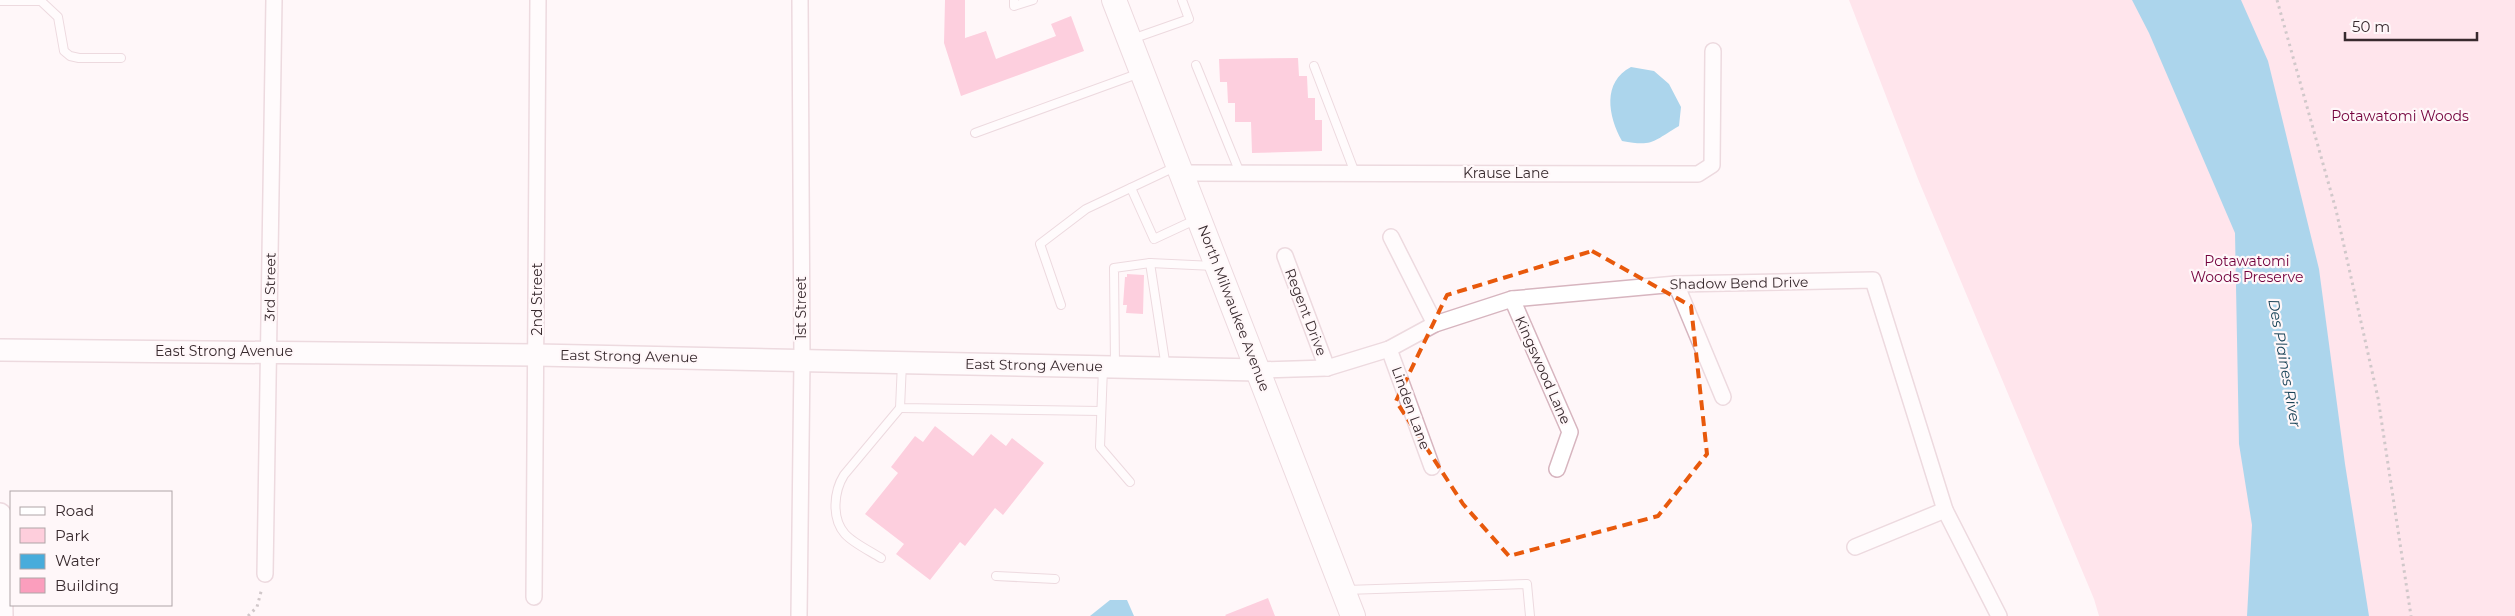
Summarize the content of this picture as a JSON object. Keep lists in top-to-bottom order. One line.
{"streets":{"main road":["North Milwaukee Avenue"],"street":["Krause Lane","Shadow Bend Drive","3rd Street","2nd Street","1st Street","Regent Drive","East Strong Avenue","Kingswood Lane","Linden Lane"]},"crossings":[["Krause Lane","North Milwaukee Avenue"],["Shadow Bend Drive","North Milwaukee Avenue"],["Shadow Bend Drive","Regent Drive"],["Shadow Bend Drive","East Strong Avenue"],["Shadow Bend Drive","Kingswood Lane"],["Shadow Bend Drive","Linden Lane"],["3rd Street","East Strong Avenue"],["2nd Street","East Strong Avenue"],["1st Street","East Strong Avenue"],["North Milwaukee Avenue","East Strong Avenue"]],"water":["Des Plaines River"],"parks":["Potawatomi Woods","Potawatomi Woods Preserve"],"legend":["Road","Park","Water","Building"],"scale_bar":"50 m"}
